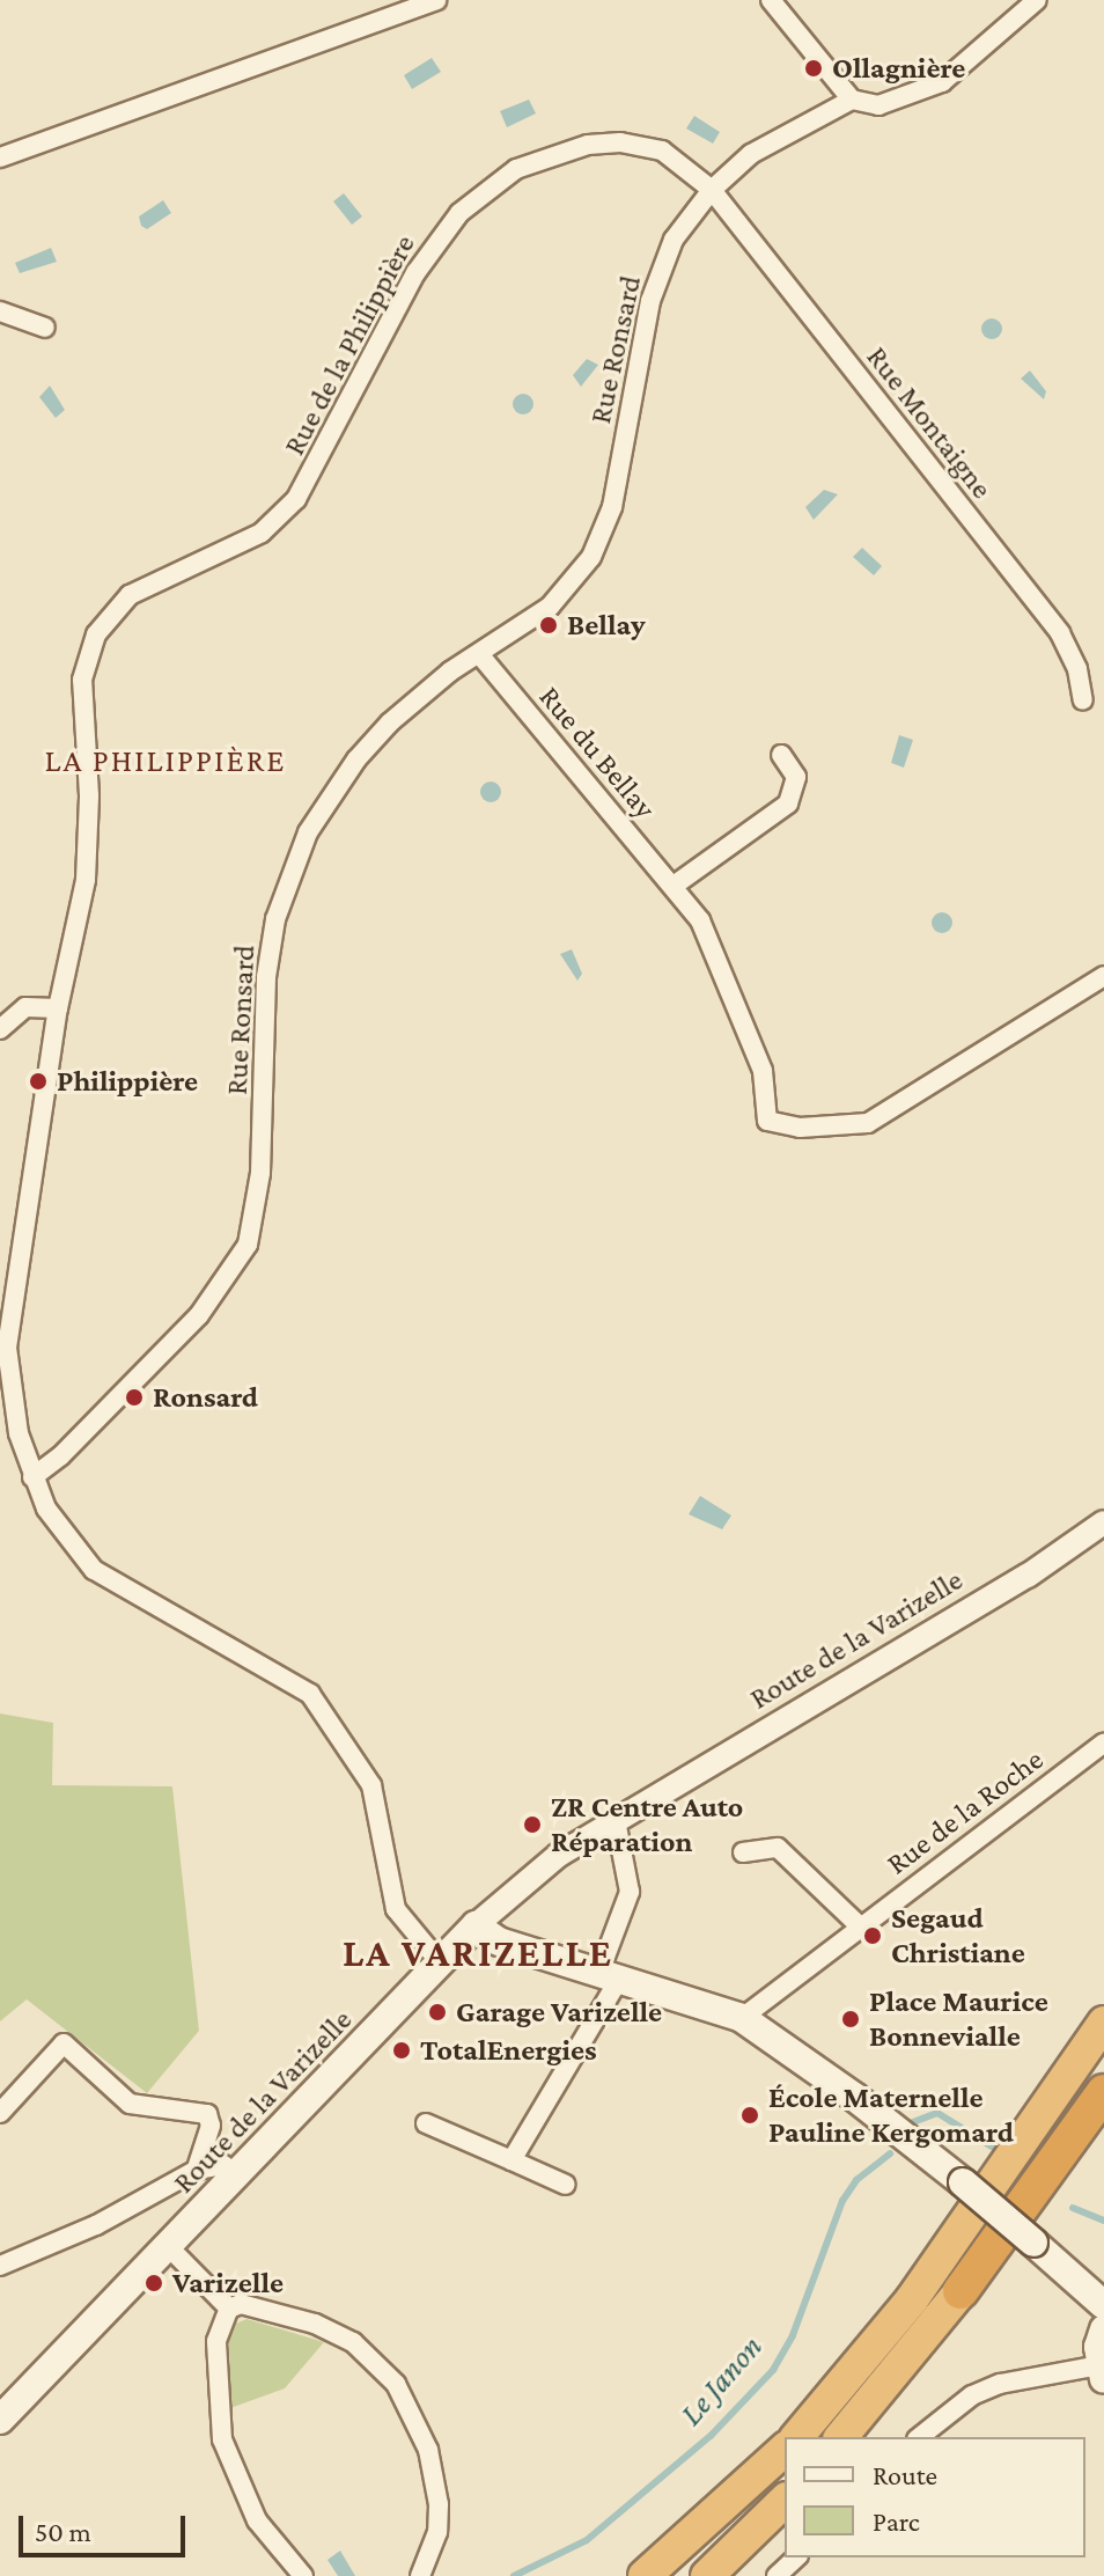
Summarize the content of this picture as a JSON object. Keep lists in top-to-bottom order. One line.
{"streets":{"main road":["Route de la Varizelle"],"street":["Rue de la Philippière","Rue Ronsard","Rue Montaigne","Rue du Bellay","Rue de la Roche"]},"crossings":[["Rue de la Philippière","Rue Ronsard"],["Rue de la Philippière","Rue Montaigne"],["Rue Ronsard","Rue Montaigne"],["Rue Ronsard","Rue du Bellay"]],"districts":["LA PHILIPPIÈRE","LA VARIZELLE"],"water":["Le Janon"],"places":["Ollagnière","Bellay","Philippière","Ronsard","ZR Centre Auto Réparation","Segaud Christiane","Garage Varizelle","Place Maurice Bonnevialle","TotalEnergies","École Maternelle Pauline Kergomard","Varizelle"],"legend":["Route","Parc"],"scale_bar":"50 m"}
